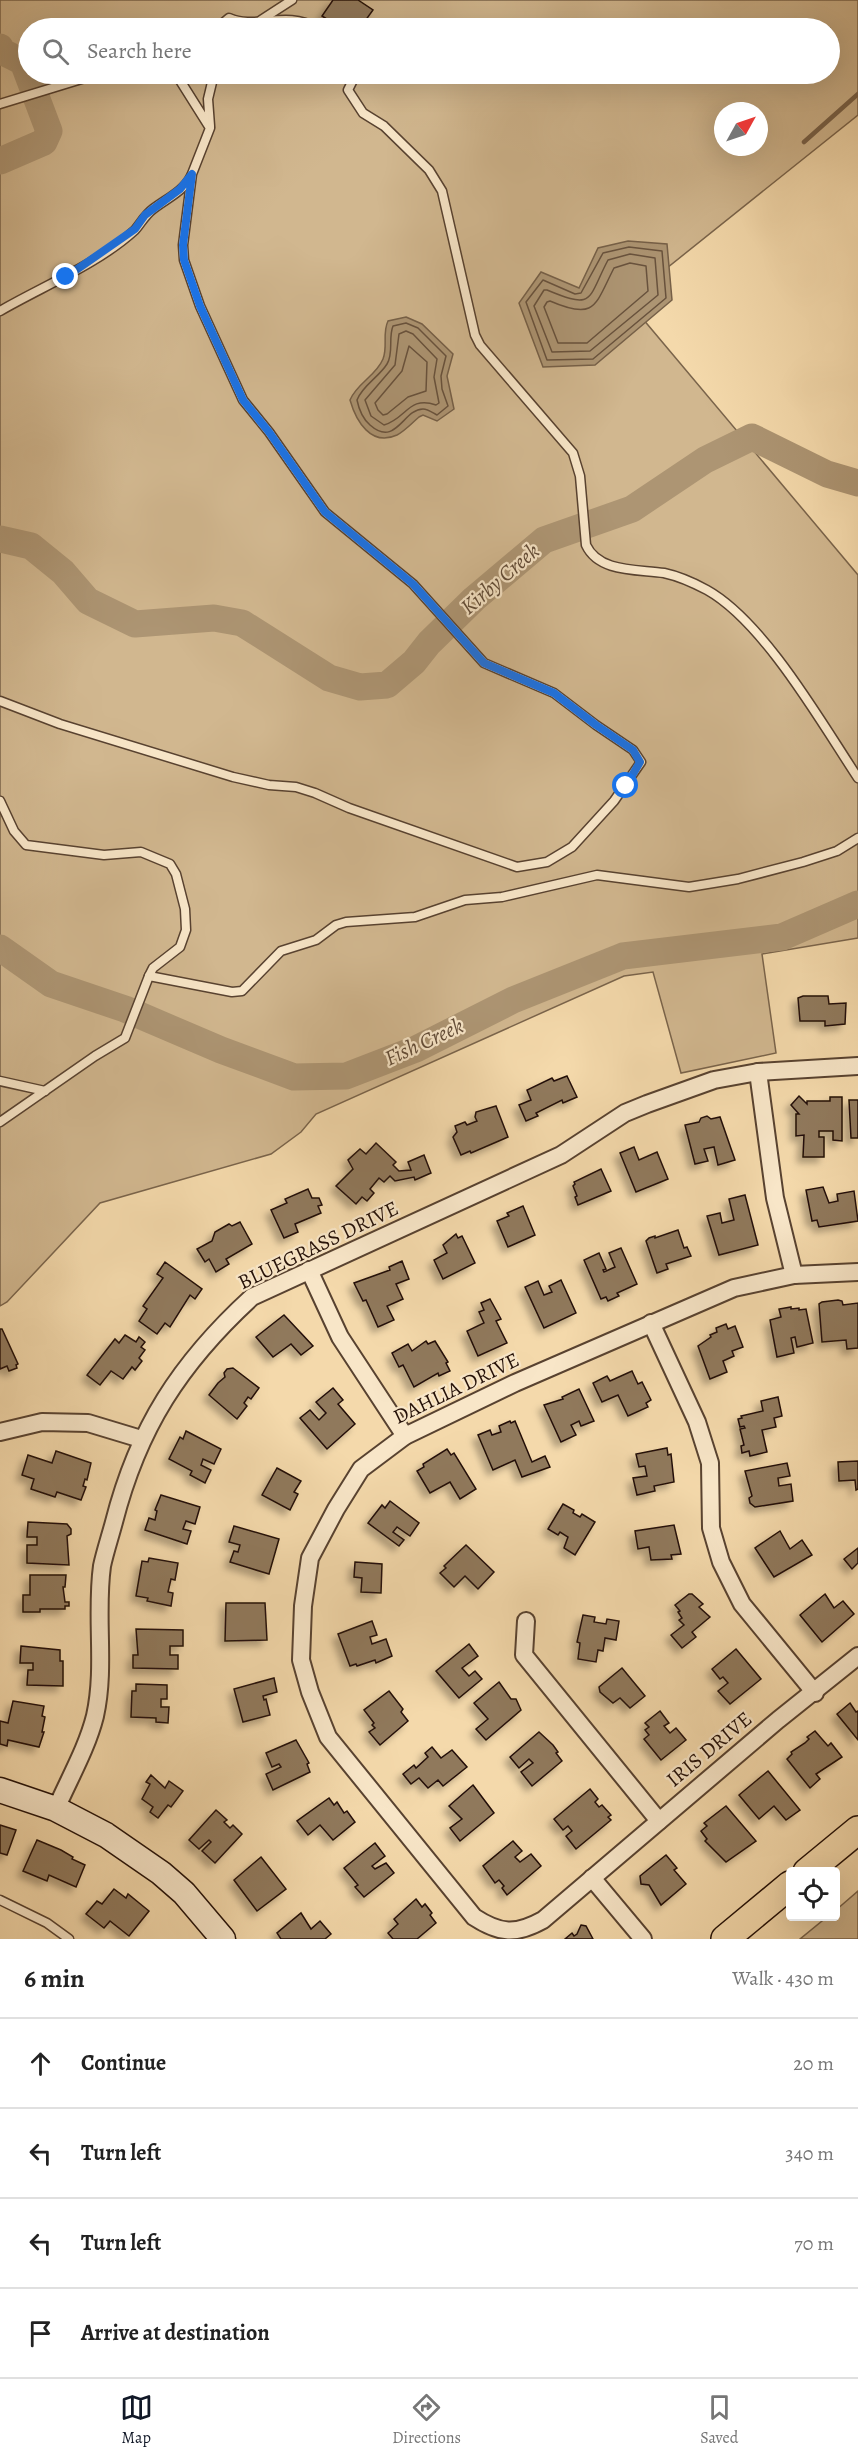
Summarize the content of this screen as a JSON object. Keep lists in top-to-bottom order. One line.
{"streets":{"street":["BLUEGRASS DRIVE","DAHLIA DRIVE","IRIS DRIVE"]},"crossings":[["DAHLIA DRIVE","IRIS DRIVE"]],"water":["Kirby Creek","Fish Creek"],"north":"top right","page":{"search":"Search here","heading":["6 min","Walk · 430 m"],"list":[["Continue","20 m"],["Turn left","340 m"],["Turn left","70 m"],"Arrive at destination"],"nav":["Map","Directions","Saved"]}}
